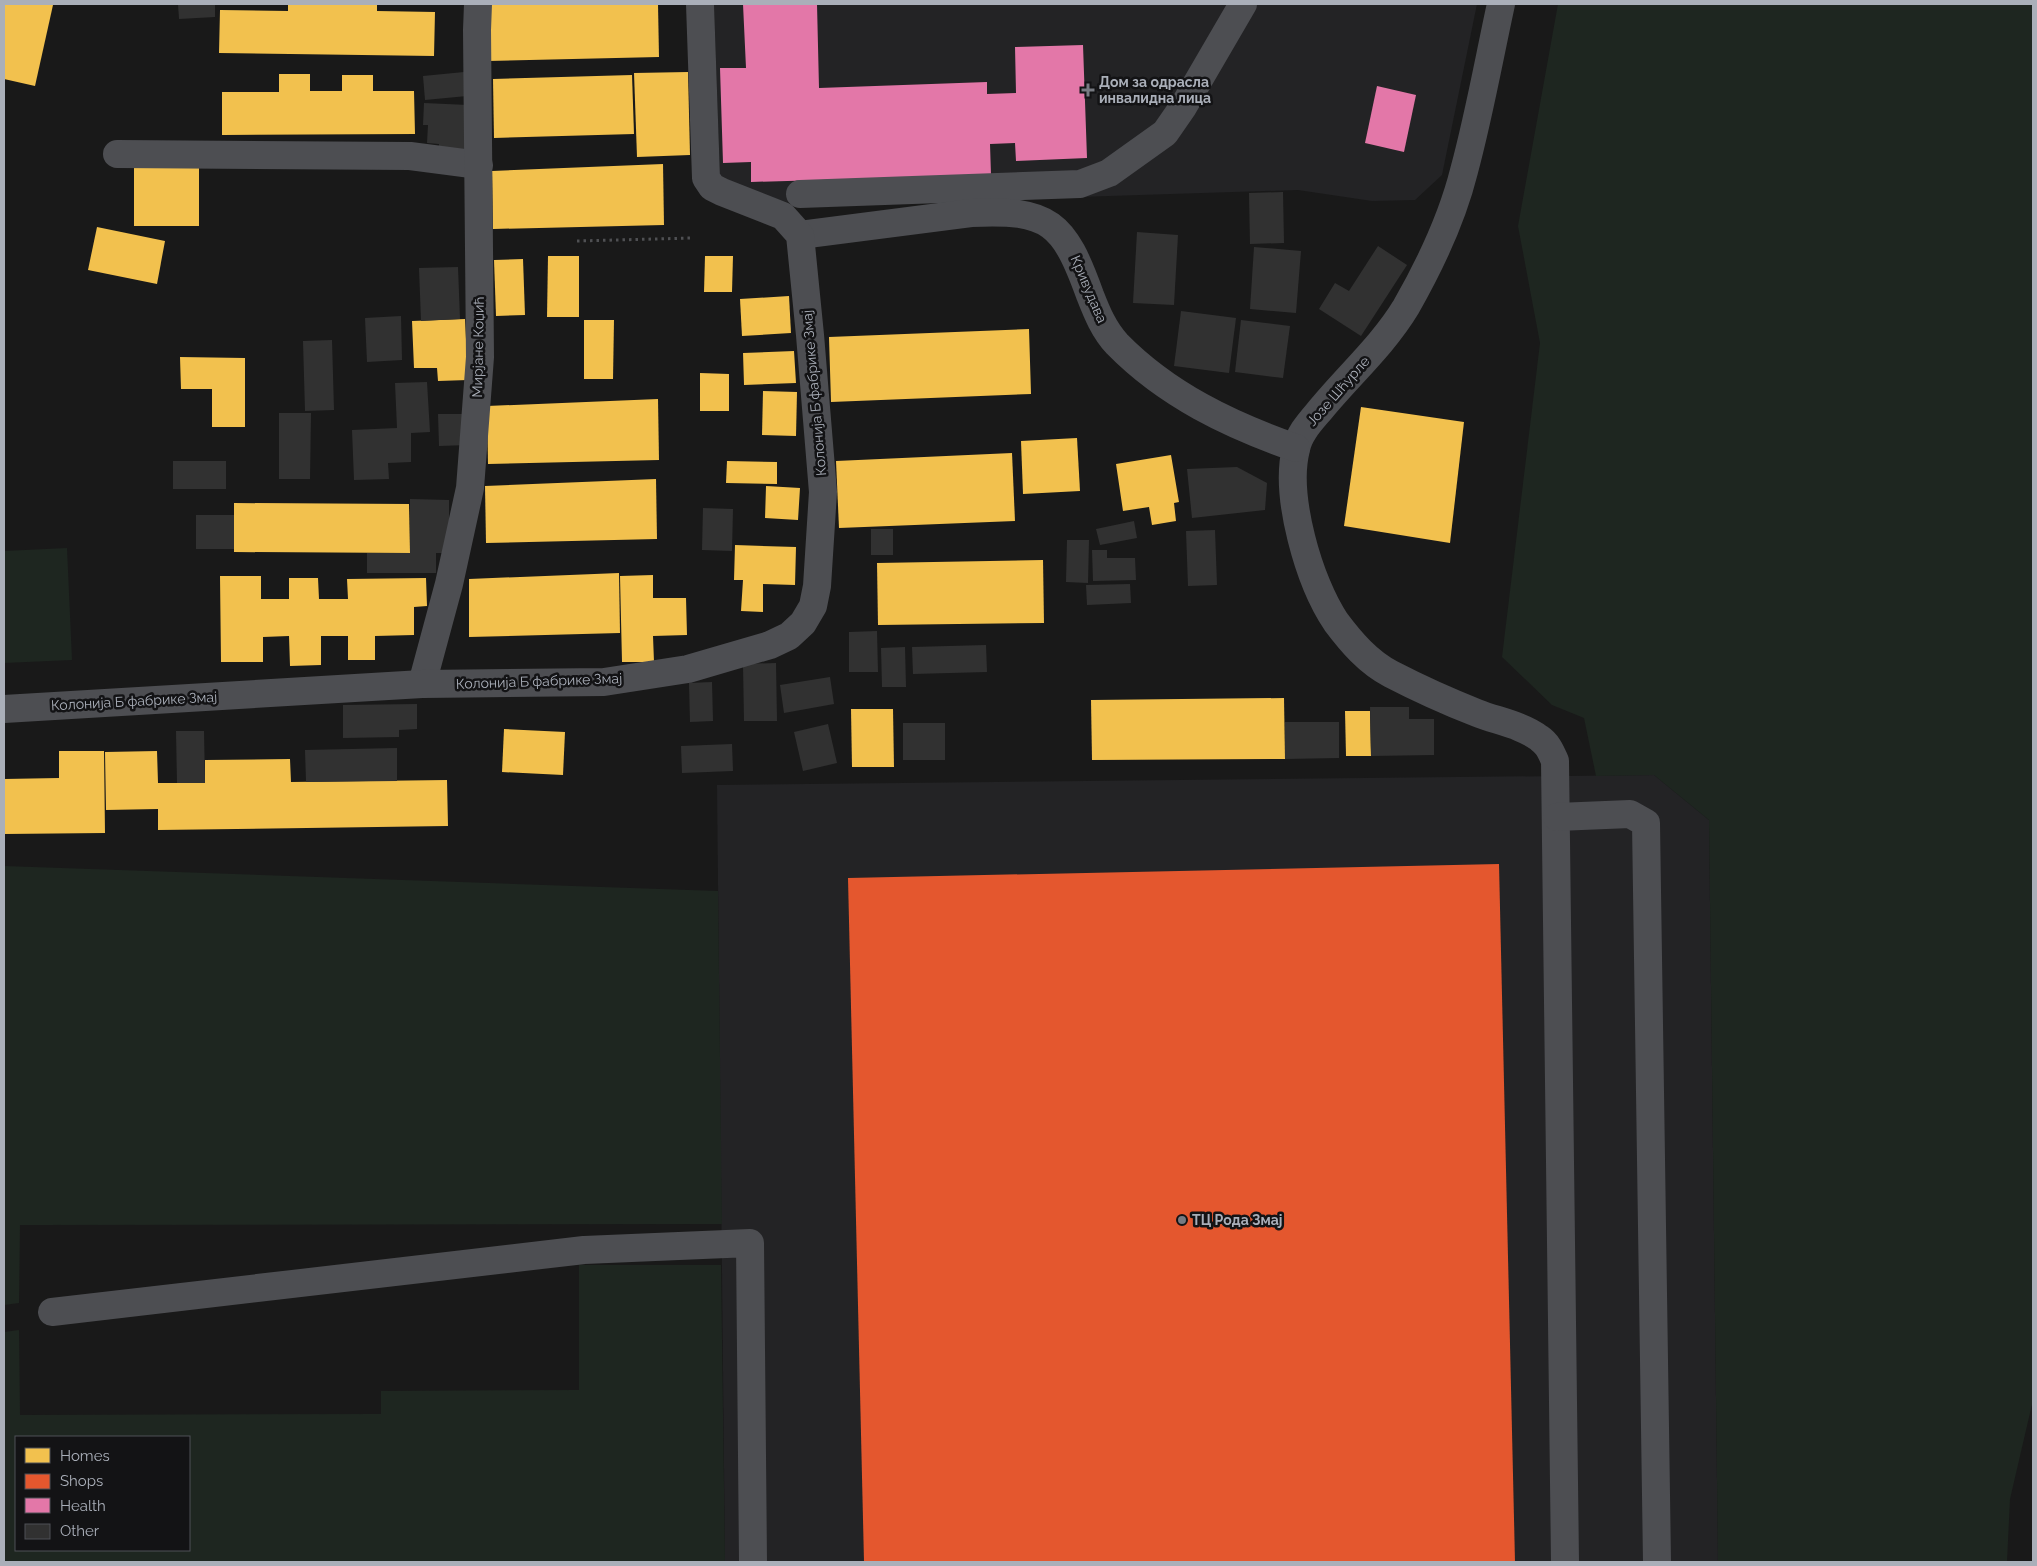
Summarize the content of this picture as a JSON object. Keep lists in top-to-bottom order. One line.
{"streets":{"street":["Кривудава","Мирјане Коџић","Јозе Шћурле","Колонија Б фабрике Змај"]},"crossings":[["Кривудава","Јозе Шћурле"],["Кривудава","Колонија Б фабрике Змај"],["Мирјане Коџић","Колонија Б фабрике Змај"]],"places":{"health":["Дом за одрасла инвалидна лица"],"other":["ТЦ Рода Змај"]},"legend":["Homes","Shops","Health","Other"]}
